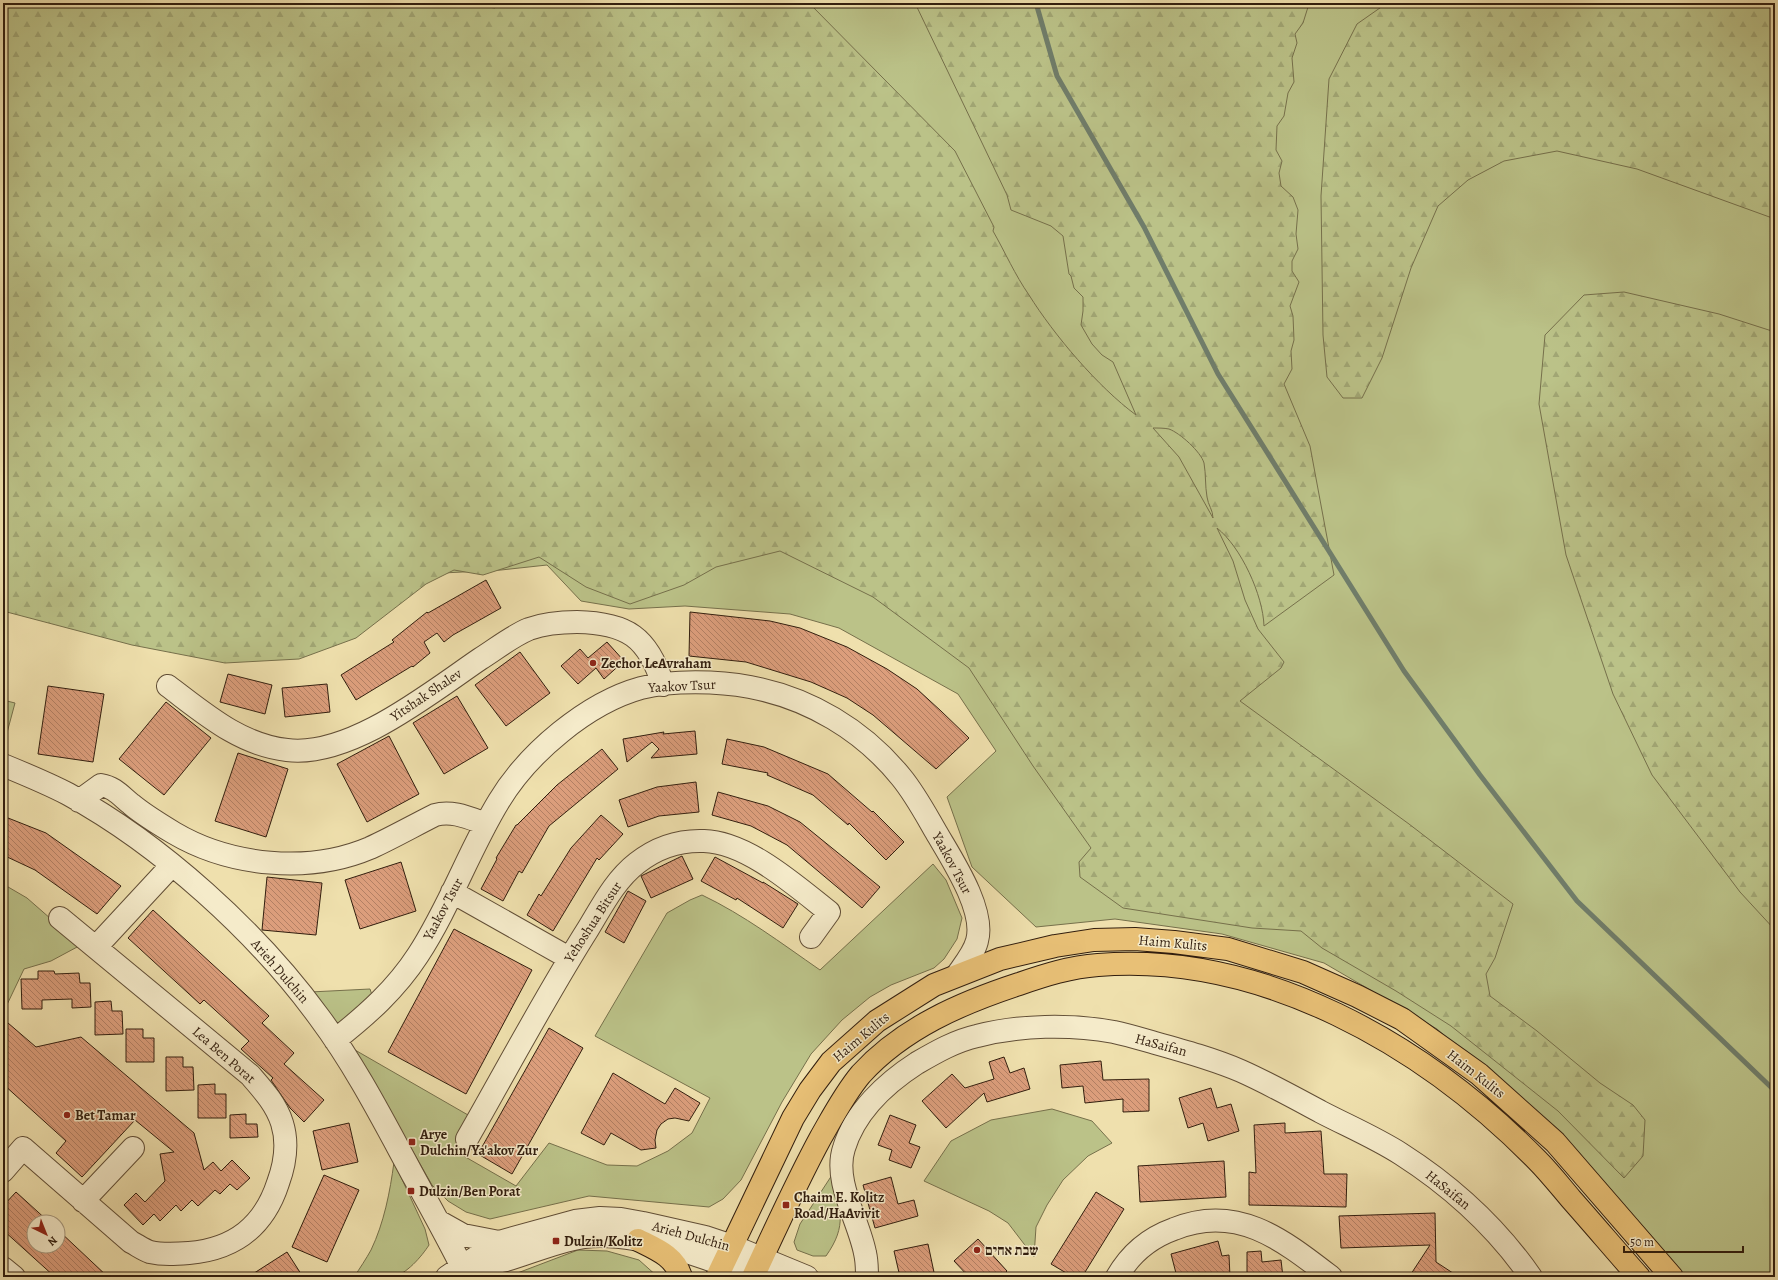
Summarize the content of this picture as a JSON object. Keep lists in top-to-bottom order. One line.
{"streets":{"main road":["Haim Kulits"],"street":["Yaakov Tsur","Yitshak Shalev","Yehoshua Bitsur","Arieh Dulchin","HaSaifan","Lea Ben Porat"]},"crossings":[["Yaakov Tsur","Yitshak Shalev"],["Yaakov Tsur","Haim Kulits"],["Yaakov Tsur","Arieh Dulchin"],["Haim Kulits","Arieh Dulchin"]],"places":{"other":["Zechor LeAvraham","Bet Tamar","שבת אחים"],"transit":["Arye Dulchin/Ya'akov Zur","Dulzin/Ben Porat","Chaim E. Kolitz Road/HaAvivit","Dulzin/Kolitz"]},"scale_bar":"50 m","north":"bottom right"}
